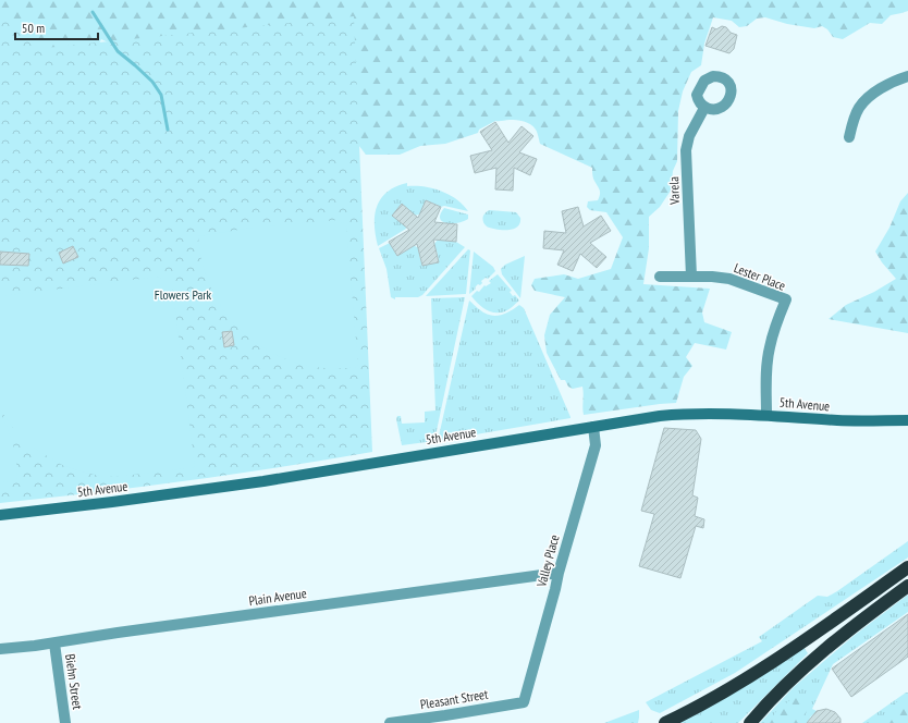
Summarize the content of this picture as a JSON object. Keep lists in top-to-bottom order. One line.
{"streets":{"street":["Varela","Lester Place","5th Avenue","Valley Place","Plain Avenue","Biehn Street","Pleasant Street"]},"crossings":[["Varela","Lester Place"],["Lester Place","5th Avenue"],["5th Avenue","Valley Place"],["Valley Place","Plain Avenue"],["Valley Place","Pleasant Street"],["Plain Avenue","Biehn Street"]],"parks":["Flowers Park"],"scale_bar":"50 m"}
